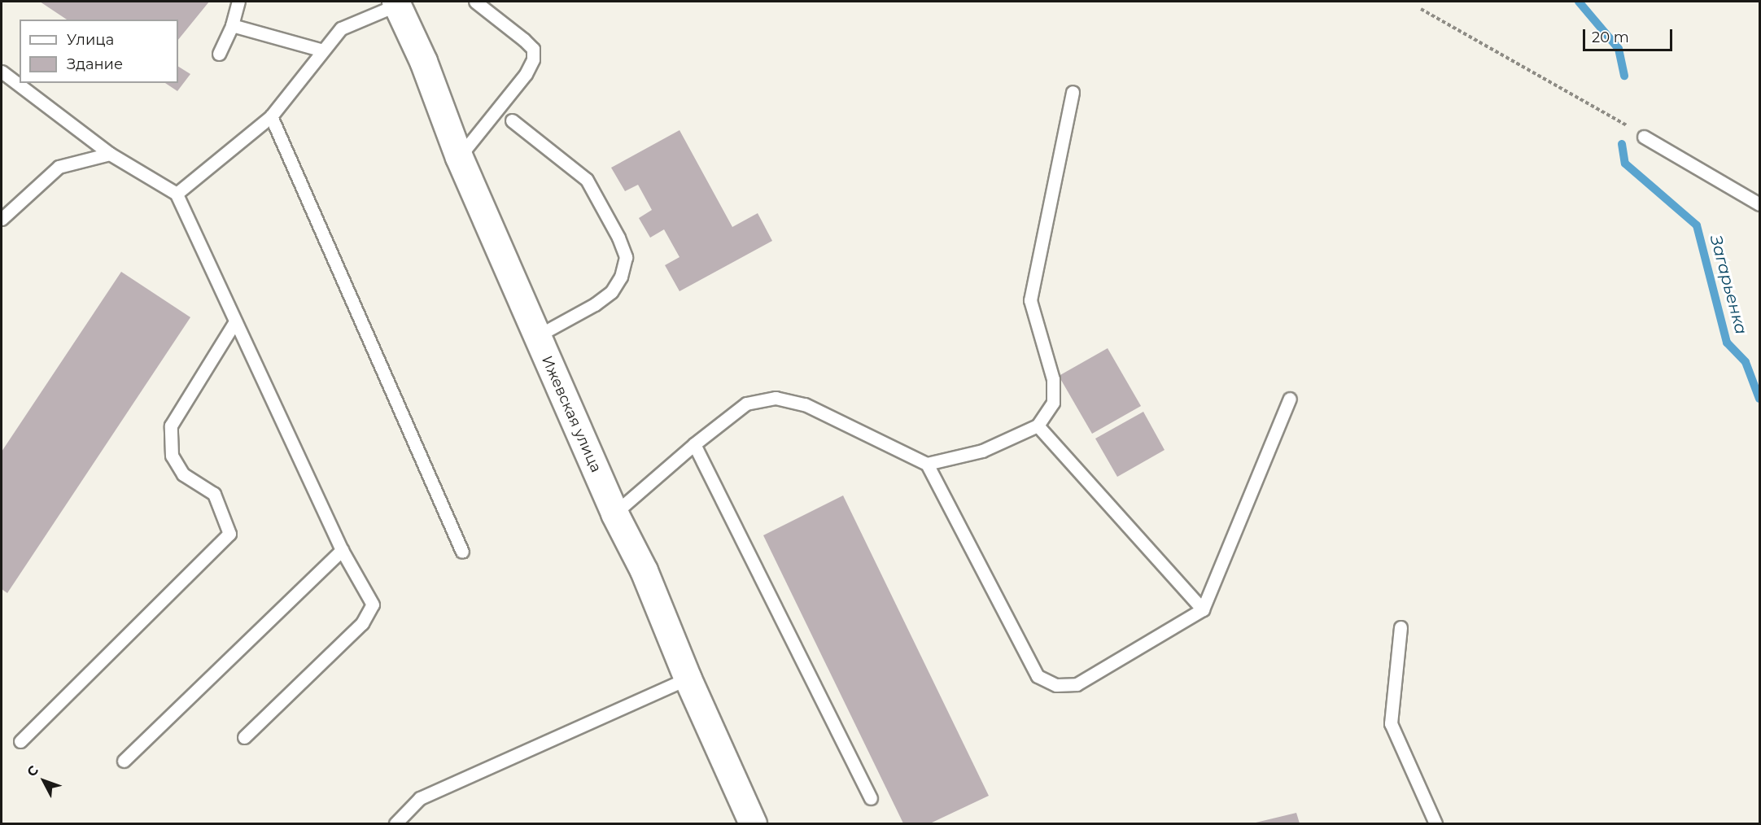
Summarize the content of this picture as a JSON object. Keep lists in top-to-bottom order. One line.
{"streets":{"street":["Ижевская улица"]},"water":["Загарьенка"],"legend":["Улица","Здание"],"scale_bar":"20 m","north":"top left"}
